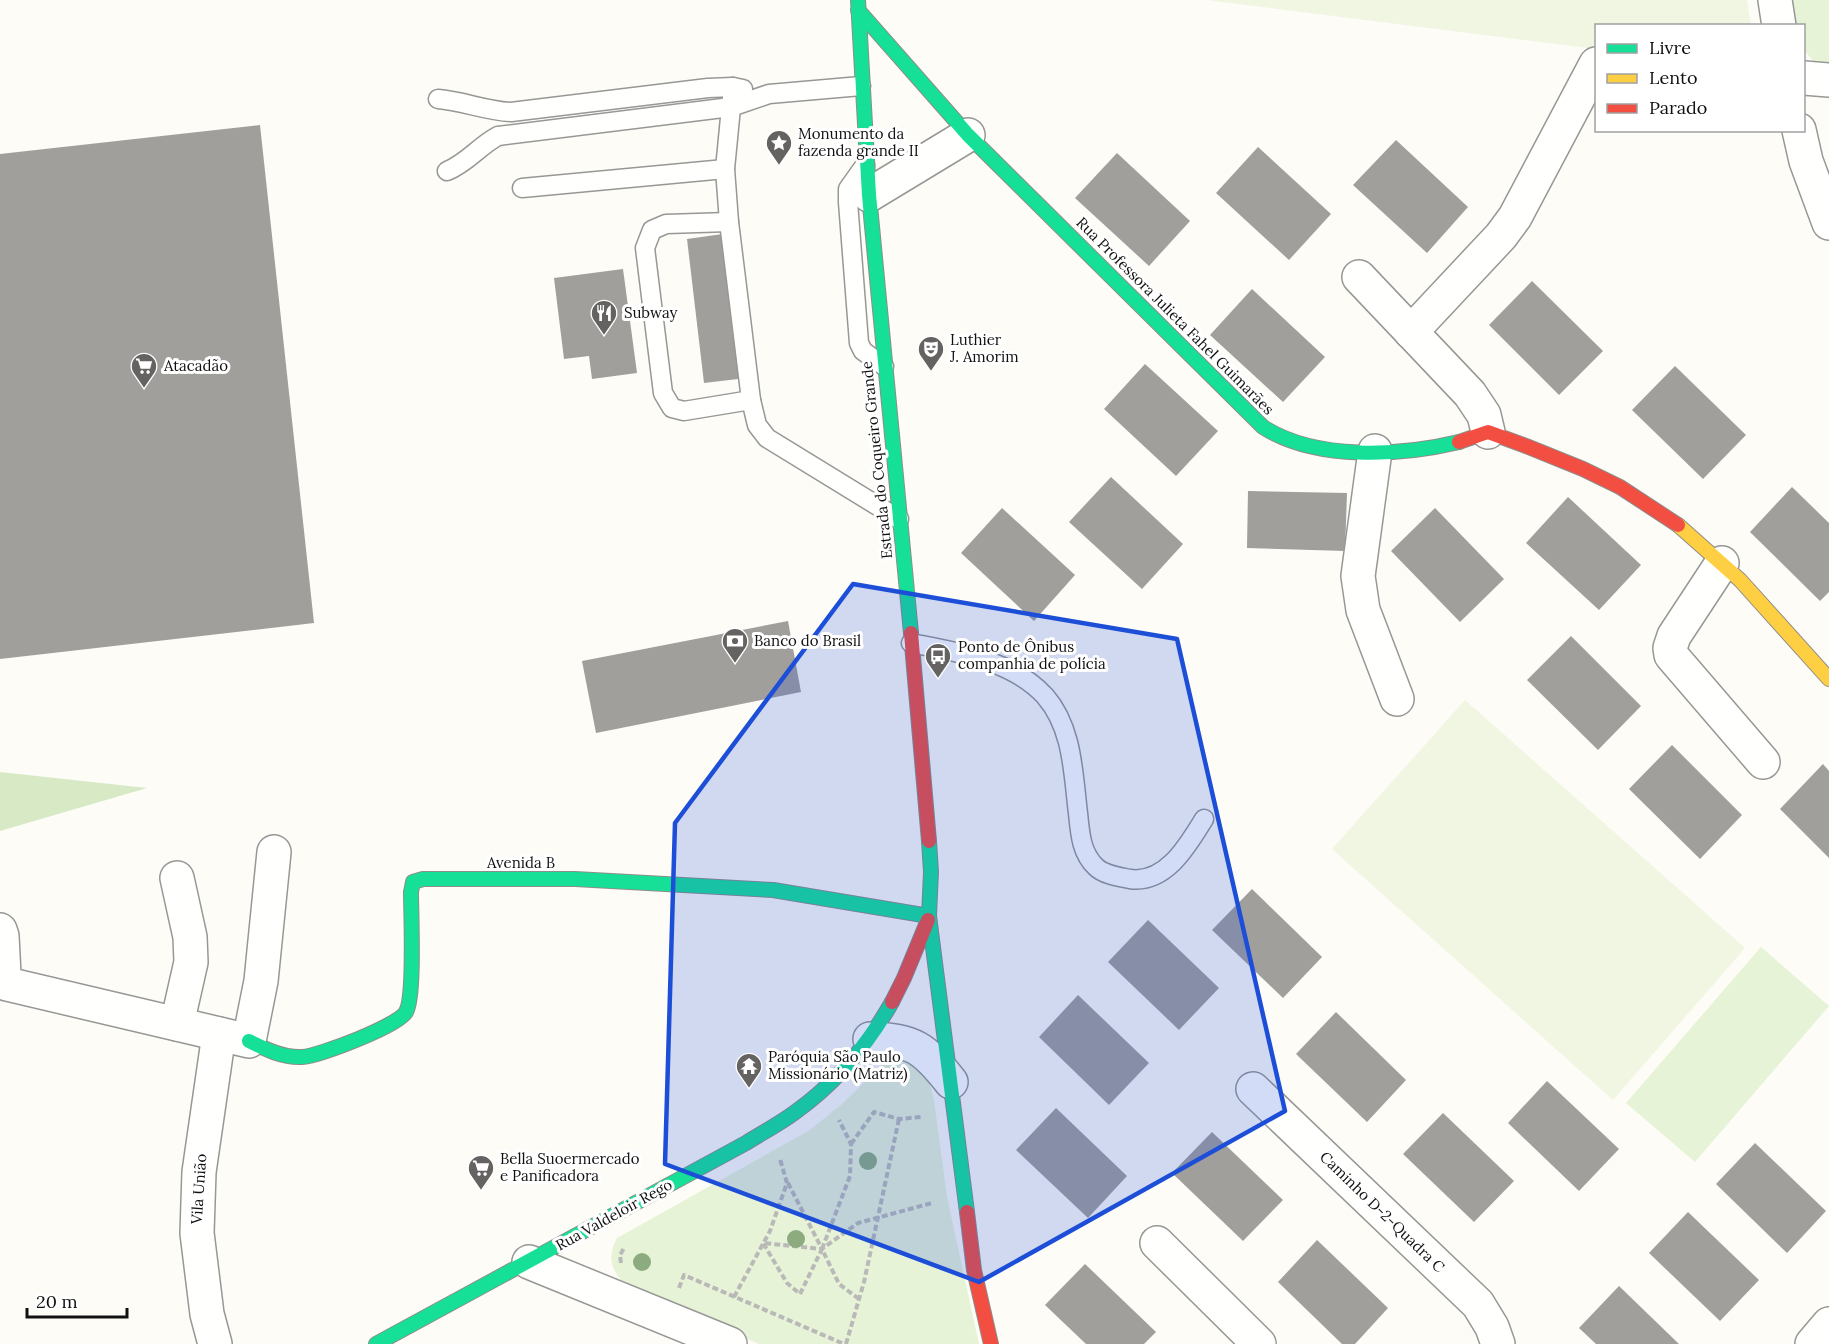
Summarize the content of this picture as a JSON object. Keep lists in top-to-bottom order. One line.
{"streets":{"street":["Rua Professora Julieta Fahel Guimarães","Estrada do Coqueiro Grande","Avenida B","Vila União","Caminho D-2-Quadra C","Rua Valdeloir Rego"]},"crossings":[["Rua Professora Julieta Fahel Guimarães","Estrada do Coqueiro Grande"],["Estrada do Coqueiro Grande","Avenida B"],["Estrada do Coqueiro Grande","Rua Valdeloir Rego"],["Avenida B","Vila União"],["Avenida B","Rua Valdeloir Rego"]],"places":{"place":["Monumento da fazenda grande II"],"restaurant":["Subway"],"theatre":["Luthier J. Amorim"],"supermarket":["Atacadão","Bella Suoermercado e Panificadora"],"bank":["Banco do Brasil"],"bus stop":["Ponto de Ônibus companhia de polícia"],"temple":["Paróquia São Paulo Missionário (Matriz)"]},"legend":["Livre","Lento","Parado"],"scale_bar":"20 m"}
